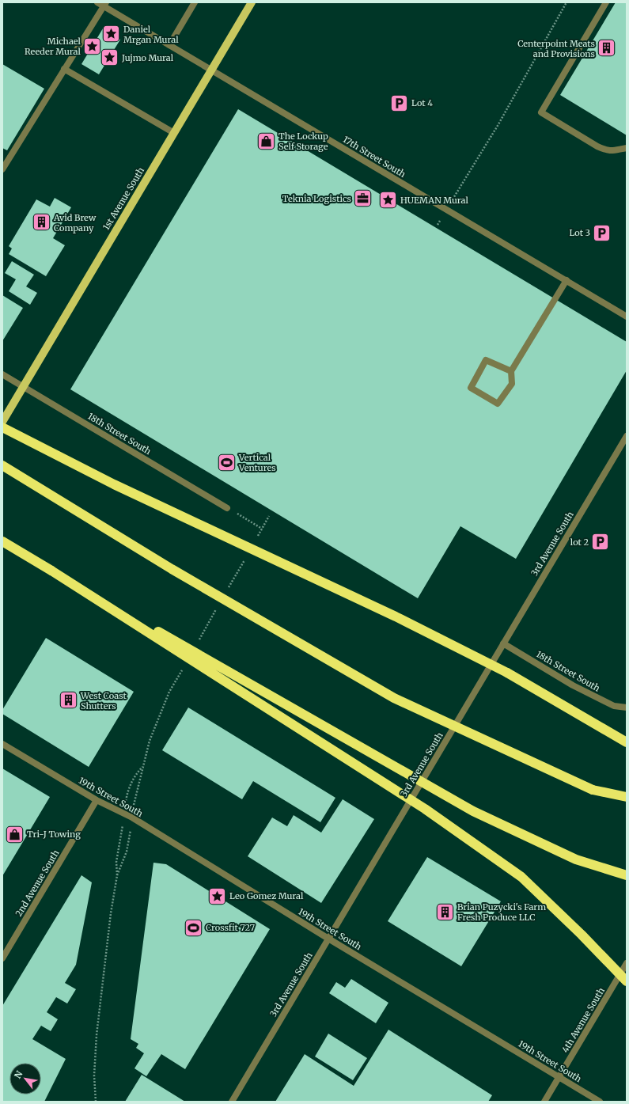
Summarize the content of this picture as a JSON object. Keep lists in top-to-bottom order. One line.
{"streets":{"main road":["1st Avenue South"],"street":["17th Street South","18th Street South","3rd Avenue South","19th Street South","2nd Avenue South","4th Avenue South"]},"crossings":[["17th Street South","1st Avenue South"],["1st Avenue South","18th Street South"],["18th Street South","3rd Avenue South"],["3rd Avenue South","19th Street South"],["19th Street South","2nd Avenue South"],["19th Street South","4th Avenue South"]],"places":{"place":["Daniel Mrgan Mural","Michael Reeder Mural","Jujmo Mural","HUEMAN Mural","Leo Gomez Mural"],"building":["Centerpoint Meats and Provisions","Avid Brew Company","West Coast Shutters","Brian Puzycki's Farm Fresh Produce LLC"],"parking":["Lot 4","Lot 3","lot 2"],"shop":["The Lockup Self Storage","Tri-J Towing"],"office":["Teknia Logistics"],"sports":["Vertical Ventures","Crossfit 727"]},"north":"top left"}
